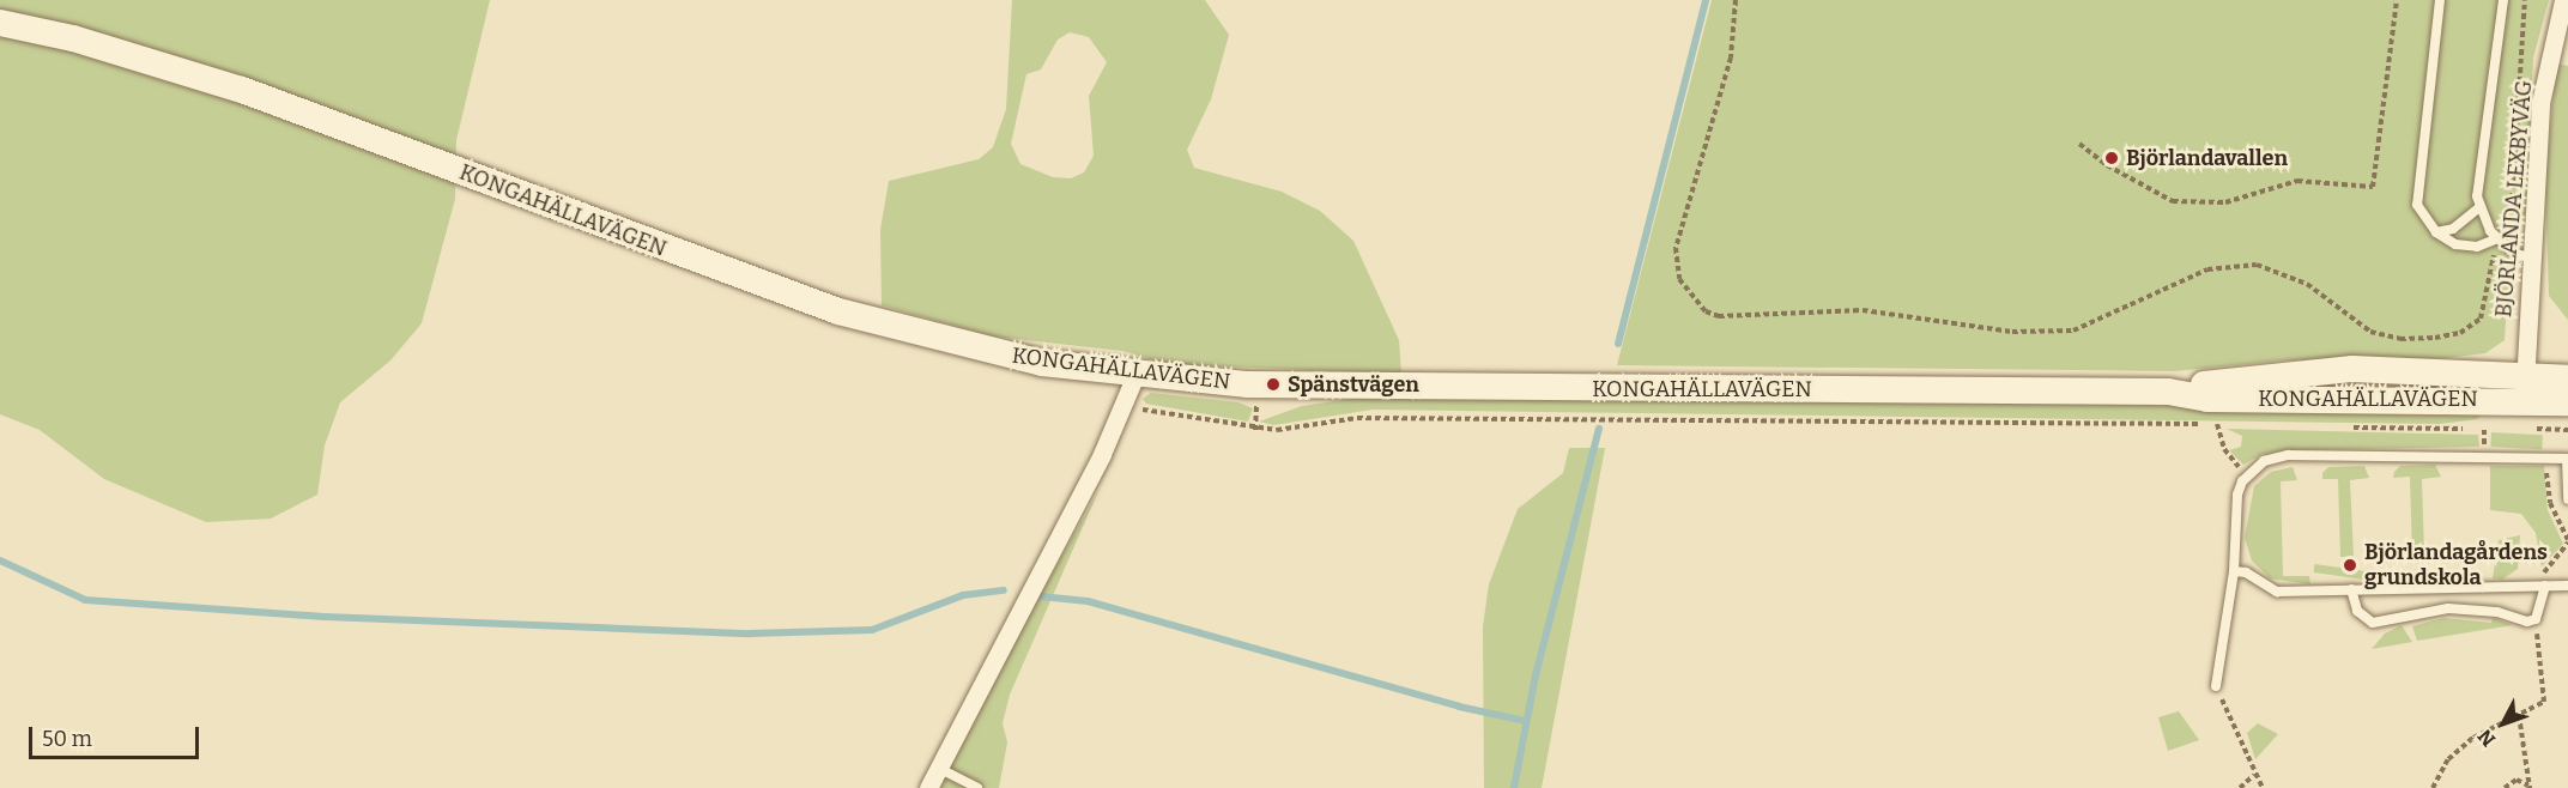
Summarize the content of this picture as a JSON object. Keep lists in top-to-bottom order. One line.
{"streets":{"street":["BJÖRLANDA LEXBYVÄG","KONGAHÄLLAVÄGEN"]},"crossings":[["BJÖRLANDA LEXBYVÄG","KONGAHÄLLAVÄGEN"]],"places":["Björlandavallen","Spänstvägen","Björlandagårdens grundskola"],"scale_bar":"50 m","north":"bottom left"}
